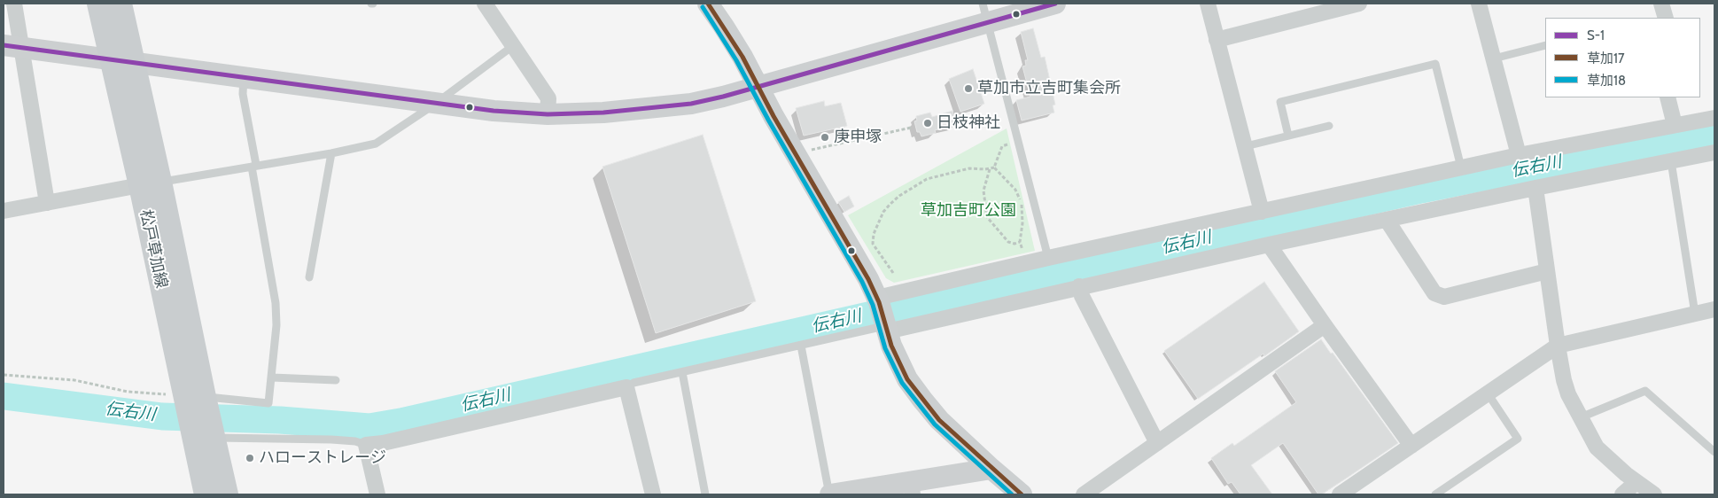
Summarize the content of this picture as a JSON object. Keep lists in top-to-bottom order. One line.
{"streets":{"main road":["松戸草加線"]},"water":["伝右川"],"parks":["草加吉町公園"],"places":["草加市立吉町集会所","日枝神社","庚申塚","ハローストレージ"],"lines":["transit line S-1","transit line 草加17","transit line 草加18"],"legend":["S-1","草加17","草加18"]}
